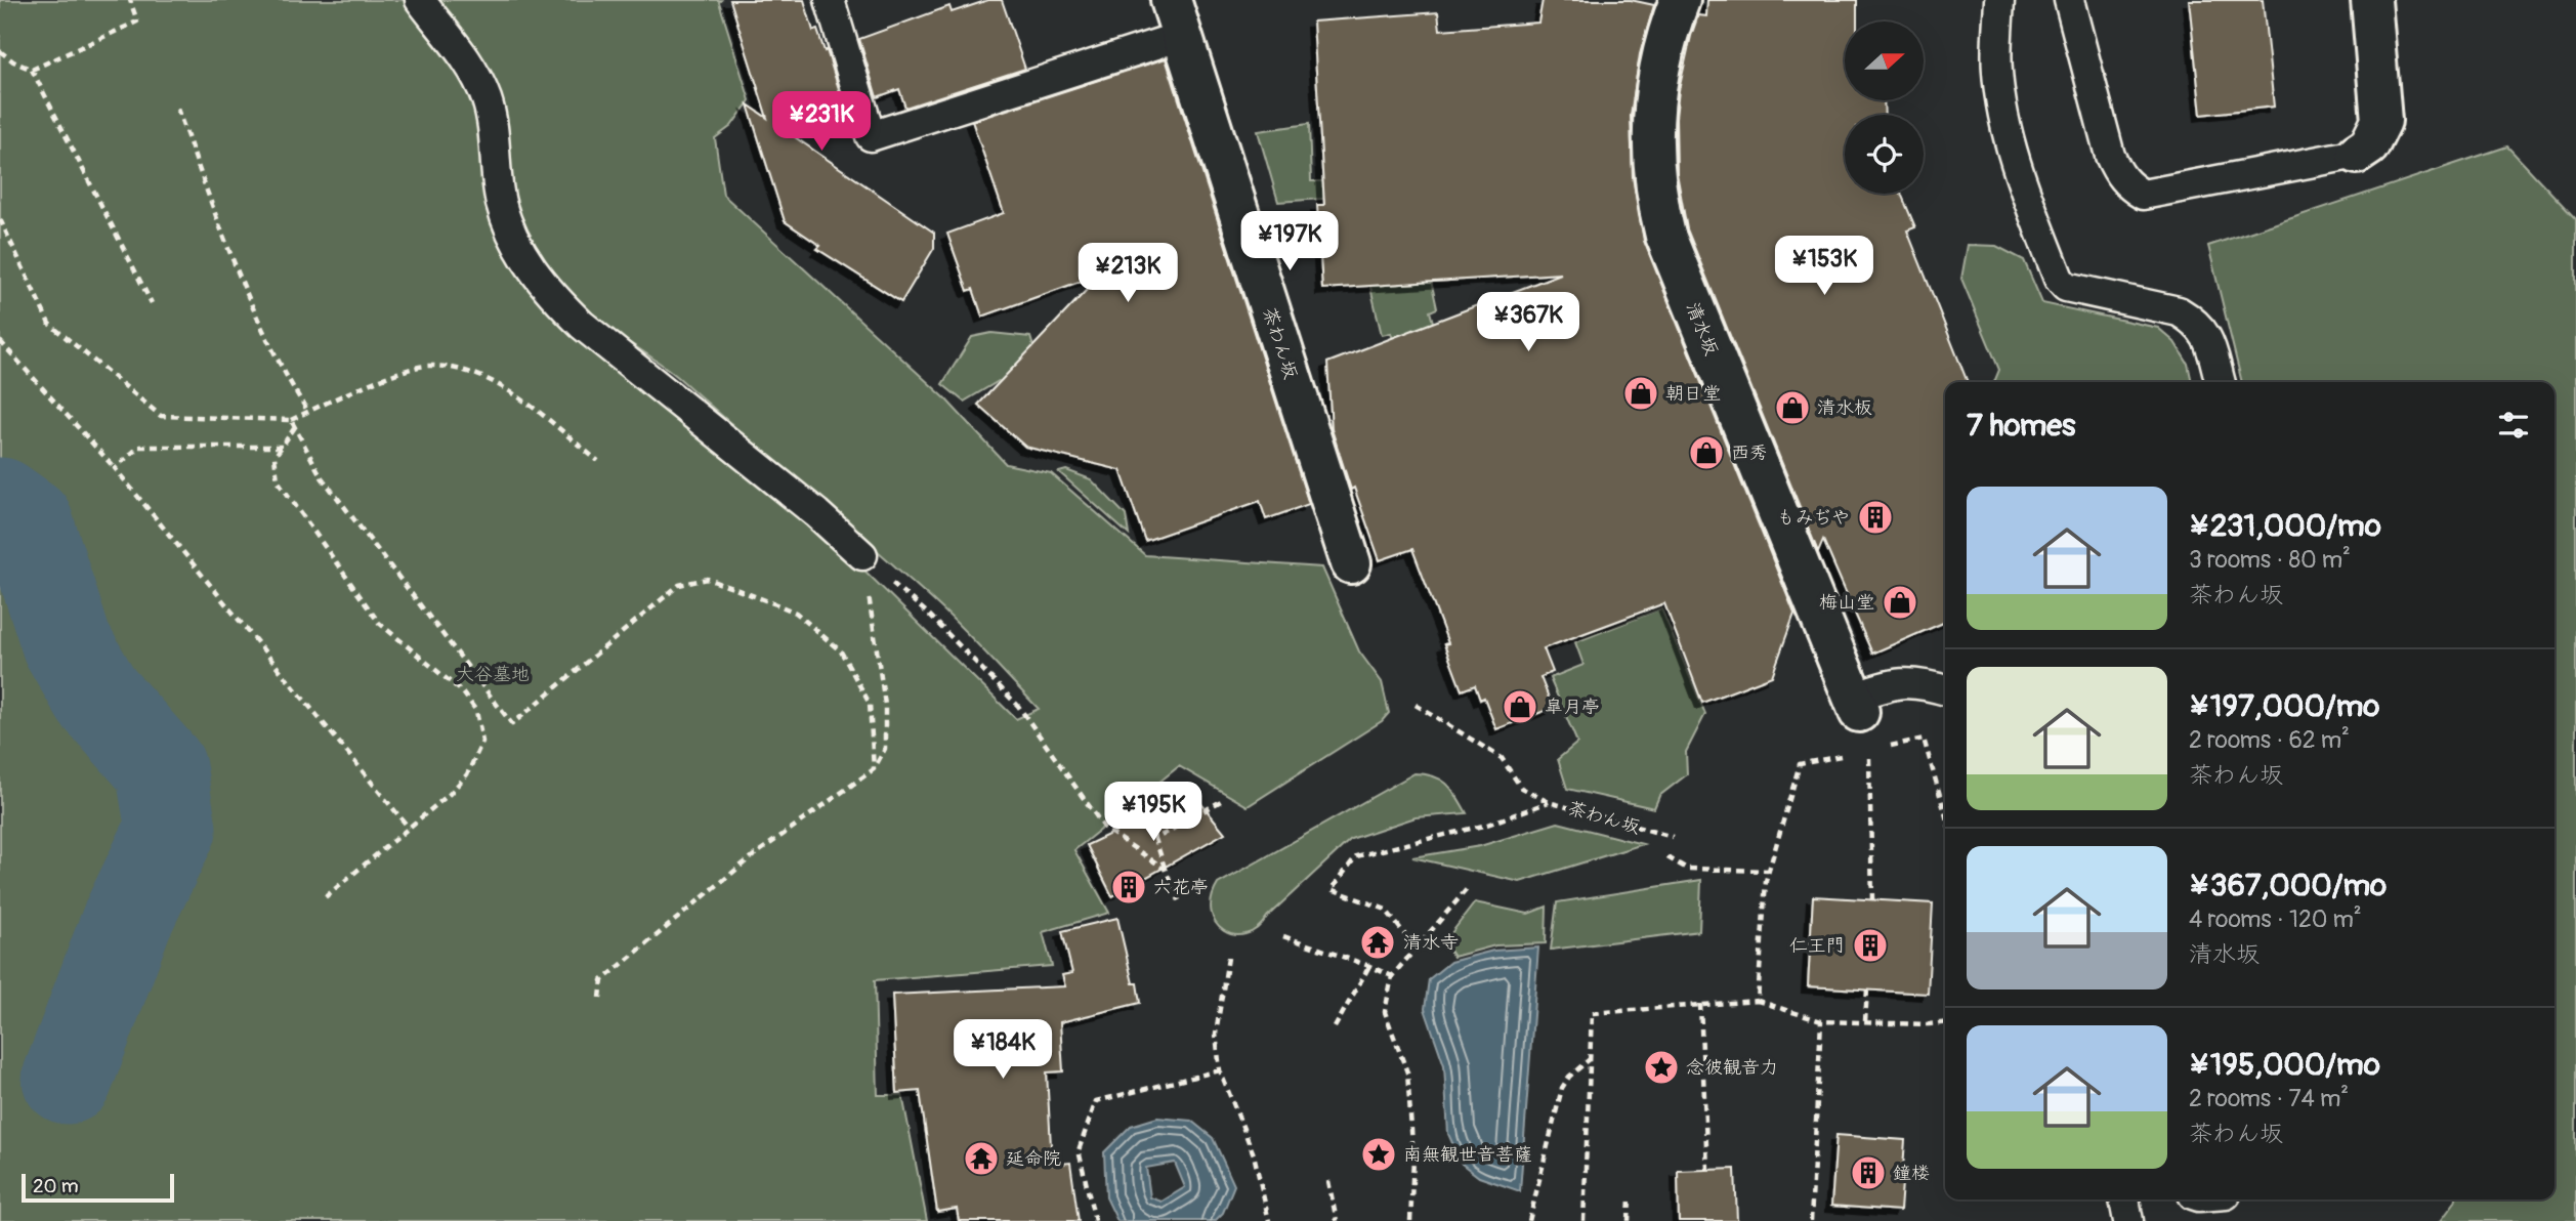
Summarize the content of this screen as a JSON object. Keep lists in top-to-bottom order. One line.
{"streets":{"street":["清水坂","茶わん坂"]},"parks":["大谷墓地"],"places":{"shop":["朝日堂","清水板","西秀","梅山堂","皐月亭"],"building":["もみぢや","六花亭","仁王門","鐘楼"],"temple":["清水寺","延命院"],"place":["念彼観音力","南無観世音菩薩"]},"scale_bar":"20 m","north":"right","page":{"price":["¥231K","¥197K","¥153K","¥213K","¥367K","¥195K","¥184K"],"heading":"7 homes","list":[{"name":"¥231,000/mo","note":"3 rooms · 80 m² · 茶わん坂"},{"name":"¥197,000/mo","note":"2 rooms · 62 m² · 茶わん坂"},{"name":"¥367,000/mo","note":"4 rooms · 120 m² · 清水坂"},{"name":"¥195,000/mo","note":"2 rooms · 74 m² · 茶わん坂"}],"scale":"20 m"}}
